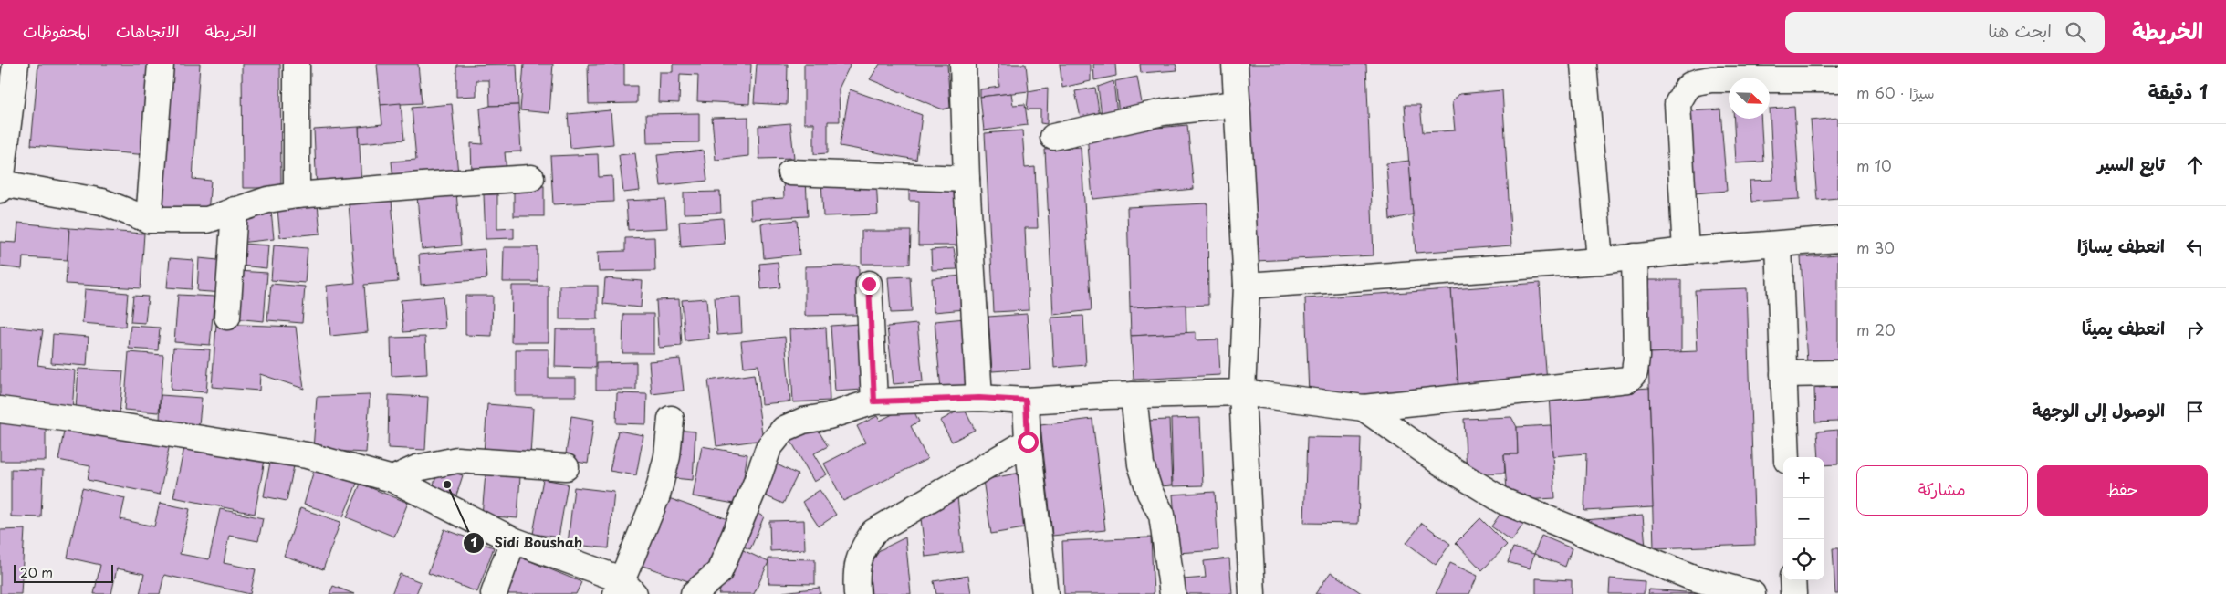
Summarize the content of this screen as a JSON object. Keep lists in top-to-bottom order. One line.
{"places":["Sidi Boushah"],"scale_bar":"20 m","north":"bottom right","page":{"header":"الخريطة","search":"ابحث هنا","nav":["الخريطة","الاتجاهات","المحفوظات"],"heading":["1 دقيقة","سيرًا · 60 m"],"list":[["تابع السير","10 m"],["انعطف يسارًا","30 m"],["انعطف يمينًا","20 m"],"الوصول إلى الوجهة"],"buttons":["حفظ","مشاركة"],"map_buttons":["+","−"],"scale":"20 m"}}
